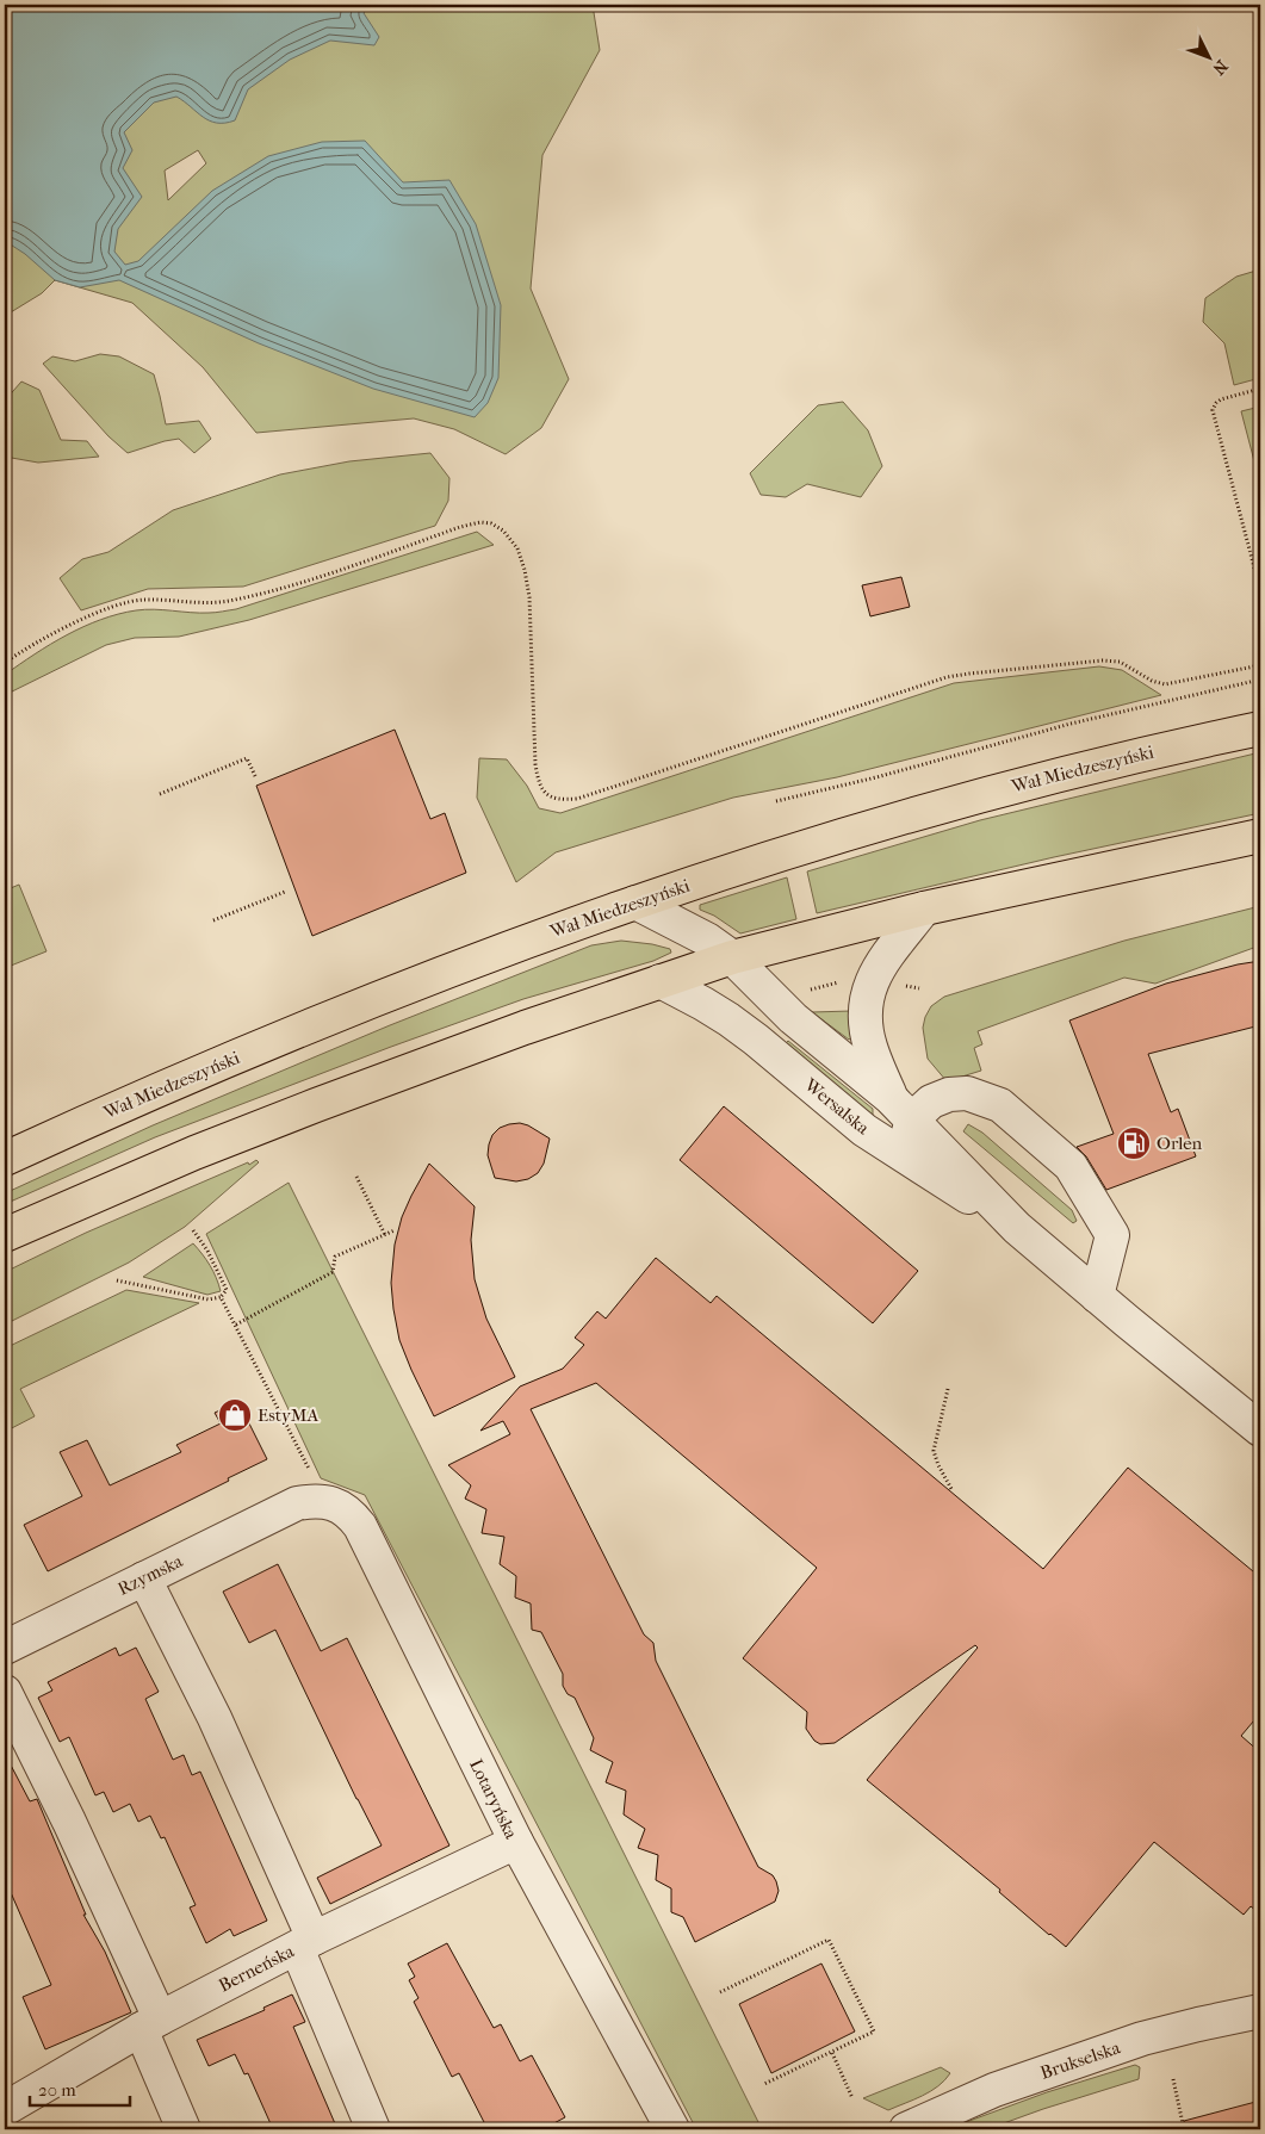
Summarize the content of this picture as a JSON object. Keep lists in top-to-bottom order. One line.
{"streets":{"main road":["Wał Miedzeszyński"],"street":["Wersalska","Rzymska","Lotaryńska","Berneńska","Brukselska"]},"crossings":[["Wał Miedzeszyński","Wersalska"],["Rzymska","Lotaryńska"],["Lotaryńska","Berneńska"]],"places":{"fuel station":["Orlen"],"shop":["EstyMA"]},"scale_bar":"20 m","north":"bottom right"}
